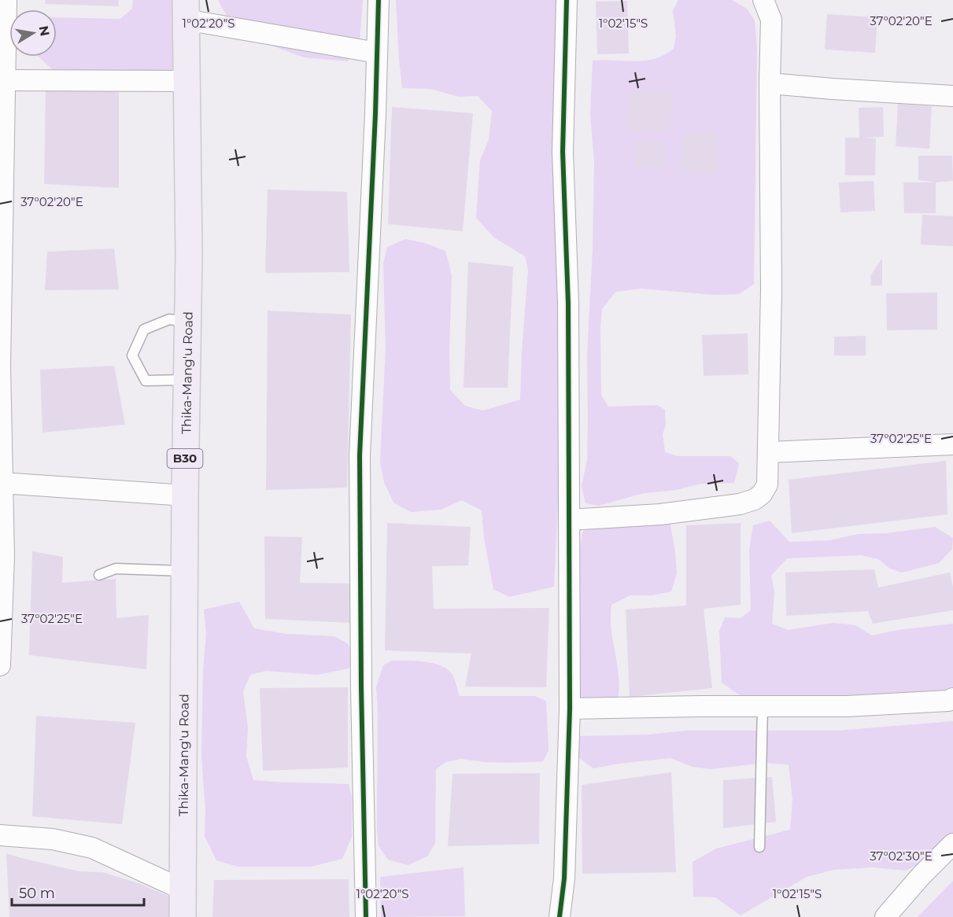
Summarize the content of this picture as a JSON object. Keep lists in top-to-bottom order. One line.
{"streets":{"highway":["Thika-Mang'u Road","B30"]},"scale_bar":"50 m","north":"right","coordinates":["37°02'20\"E","1°02'20\"S","1°02'15\"S","37°02'25\"E","37°02'30\"E"]}
